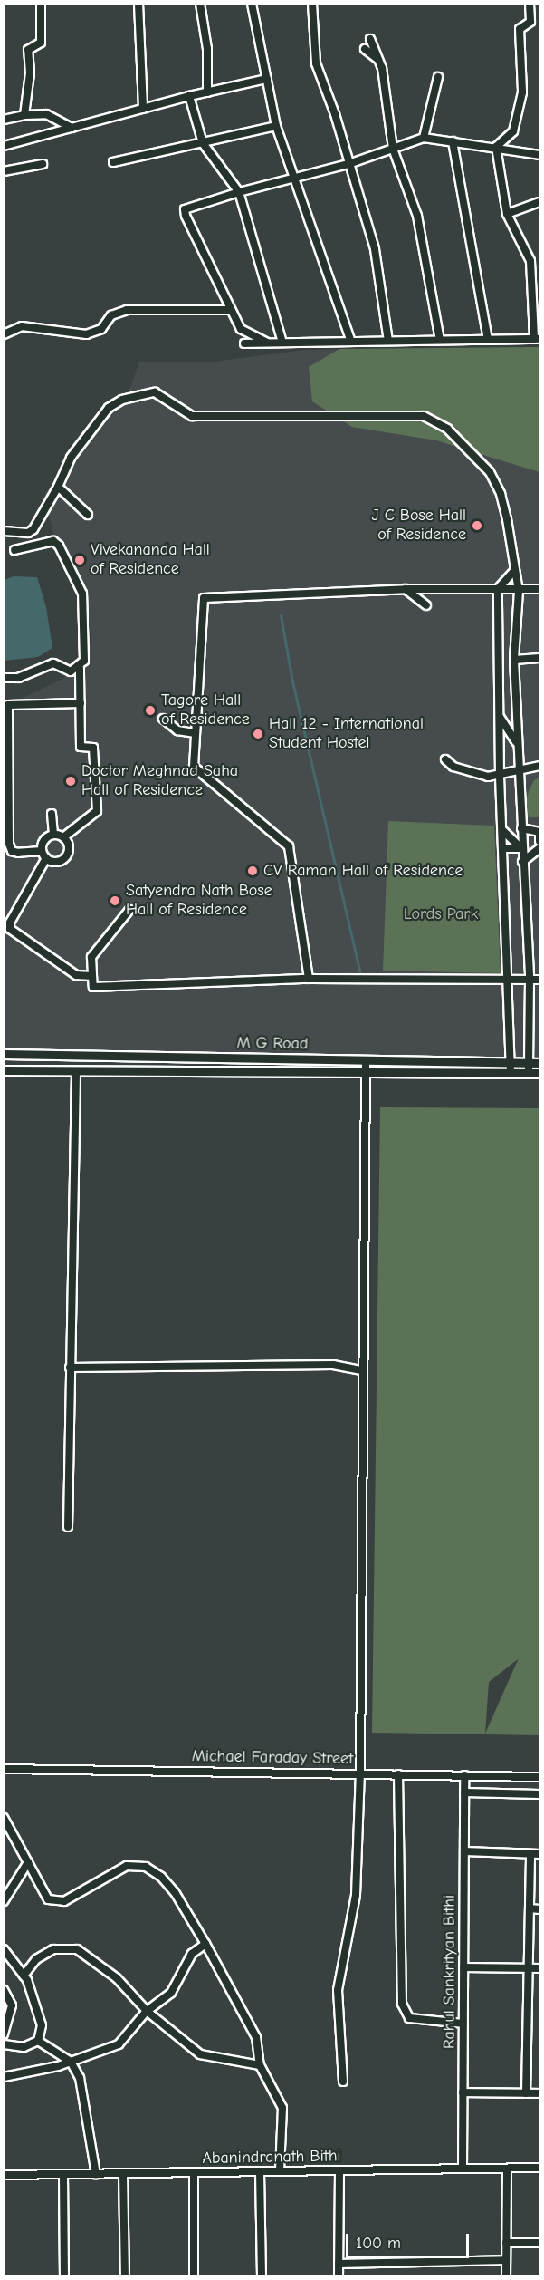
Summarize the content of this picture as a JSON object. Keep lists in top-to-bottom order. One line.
{"streets":{"street":["M G Road","Michael Faraday Street","Rahul Sankrityan Bithi","Abanindranath Bithi"]},"crossings":[["Michael Faraday Street","Rahul Sankrityan Bithi"],["Rahul Sankrityan Bithi","Abanindranath Bithi"]],"parks":["Lords Park"],"places":["J C Bose Hall of Residence","Vivekananda Hall of Residence","Tagore Hall of Residence","Hall 12 - International Student Hostel","Doctor Meghnad Saha Hall of Residence","CV Raman Hall of Residence","Satyendra Nath Bose Hall of Residence"],"scale_bar":"100 m"}
